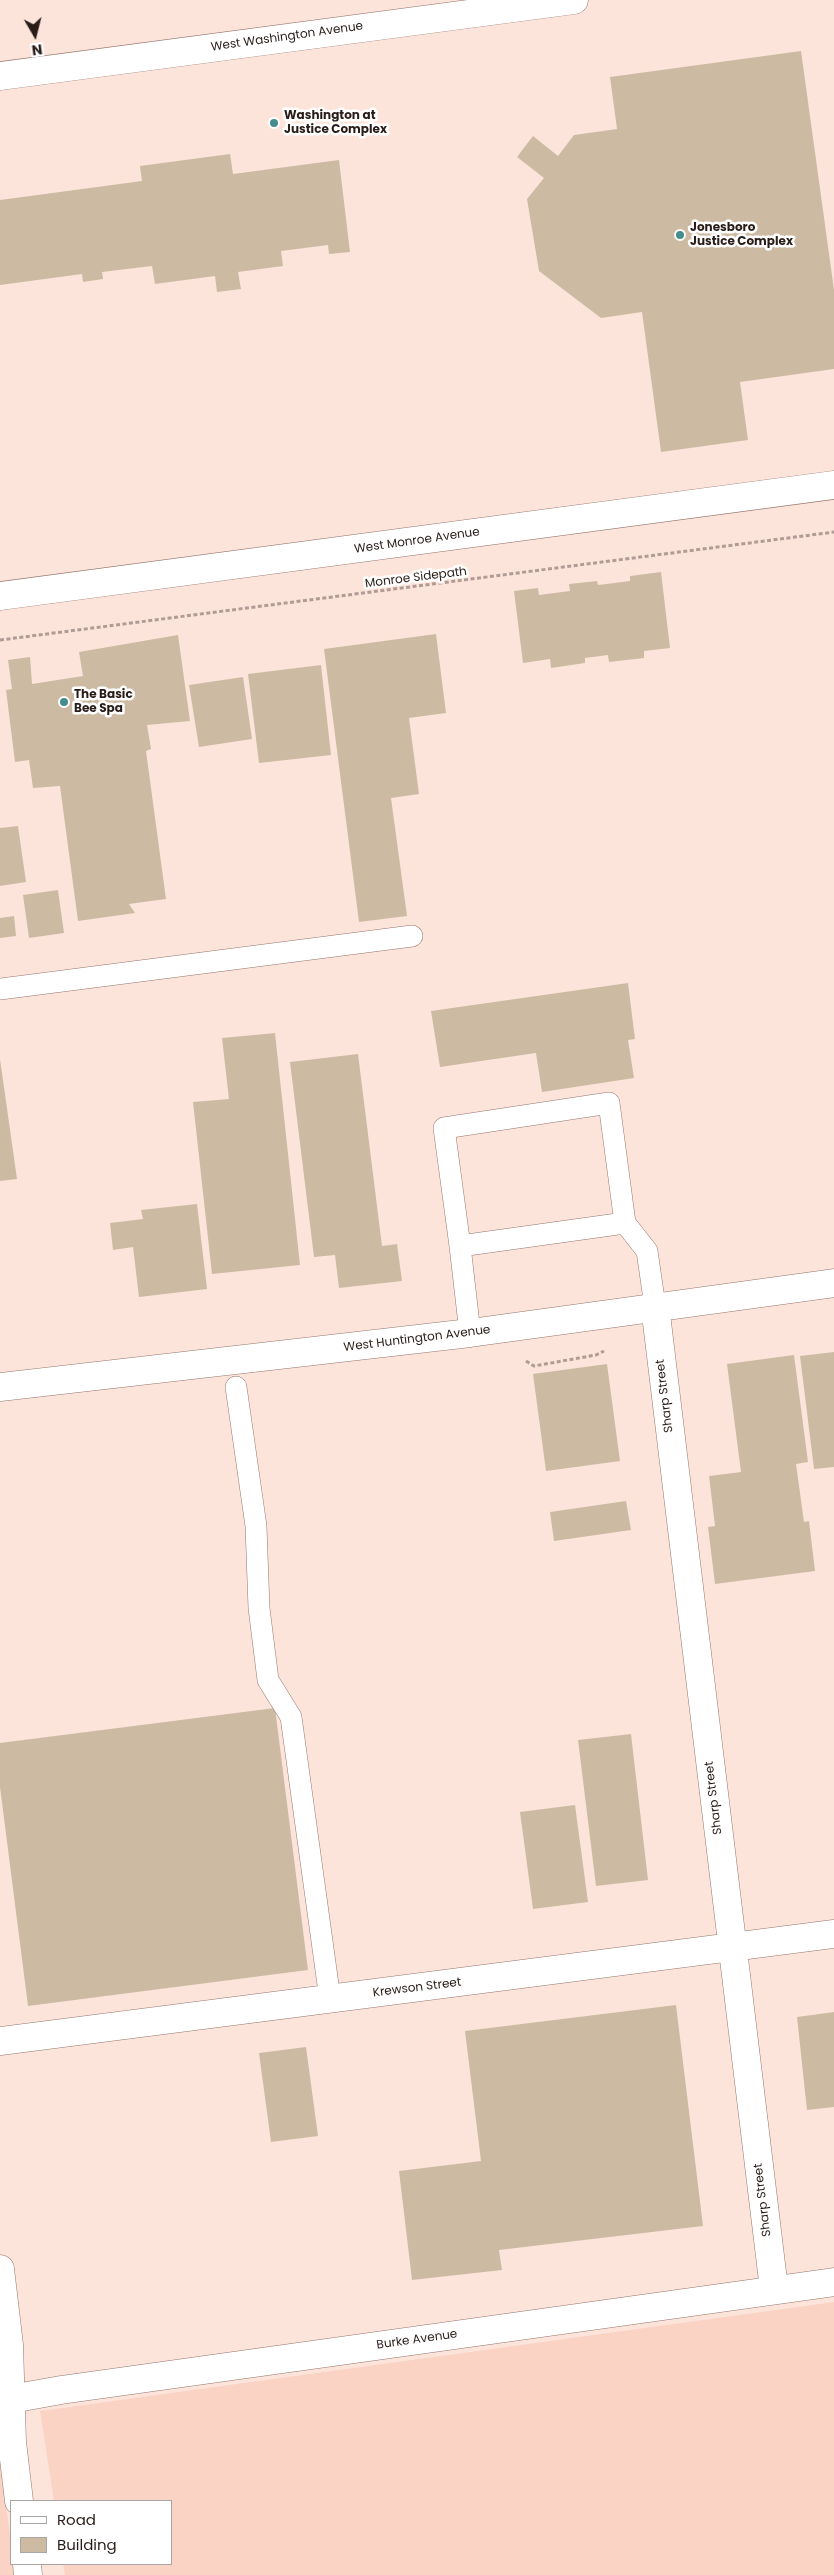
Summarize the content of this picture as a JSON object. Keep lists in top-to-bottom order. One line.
{"streets":{"street":["West Washington Avenue","West Monroe Avenue","West Huntington Avenue","Sharp Street","Krewson Street","Burke Avenue"],"path":["Monroe Sidepath"]},"crossings":[["West Huntington Avenue","Sharp Street"],["Sharp Street","Krewson Street"],["Sharp Street","Burke Avenue"]],"places":["Washington at Justice Complex","Jonesboro Justice Complex","The Basic Bee Spa"],"legend":["Road","Building"],"north":"bottom"}
